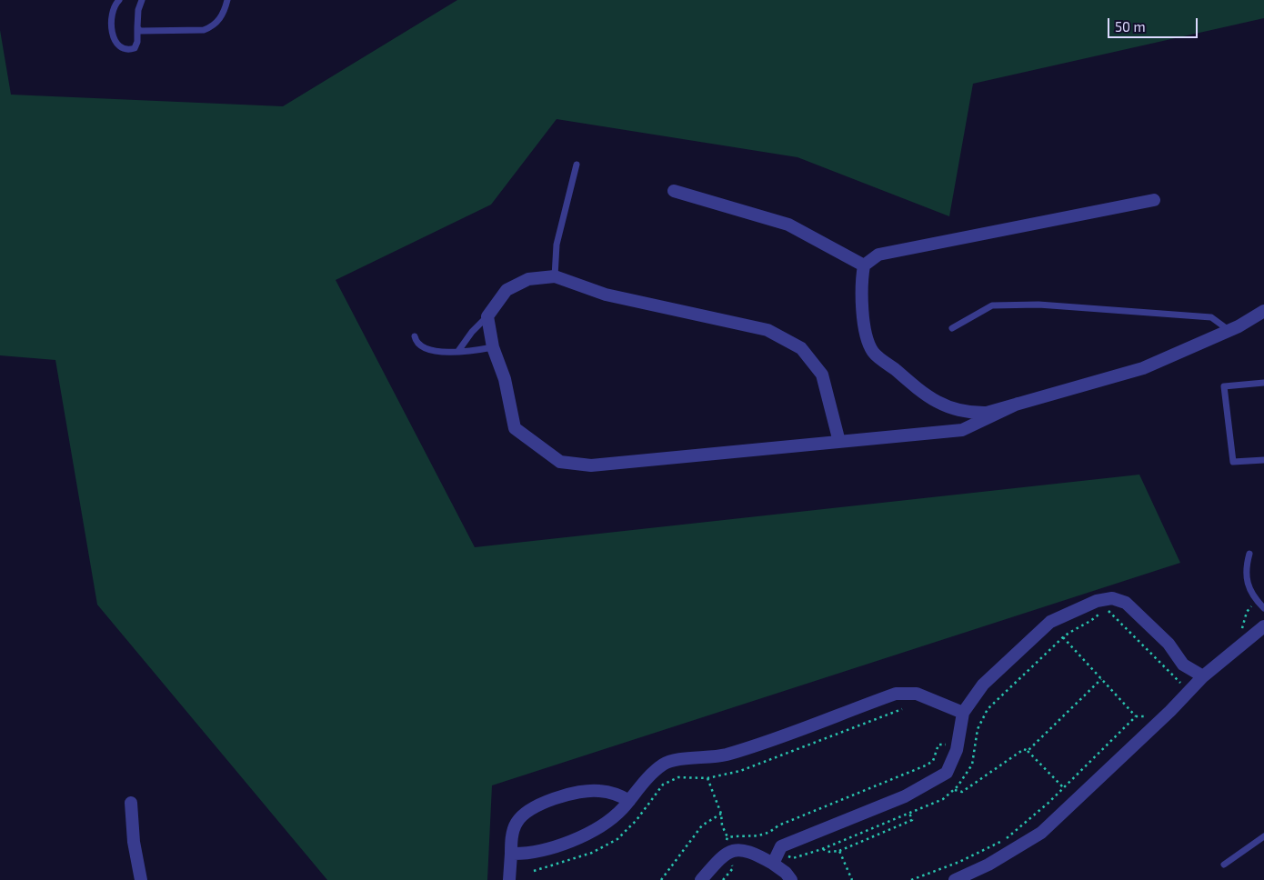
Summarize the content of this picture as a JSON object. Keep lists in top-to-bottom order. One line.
{"scale_bar":"50 m"}
